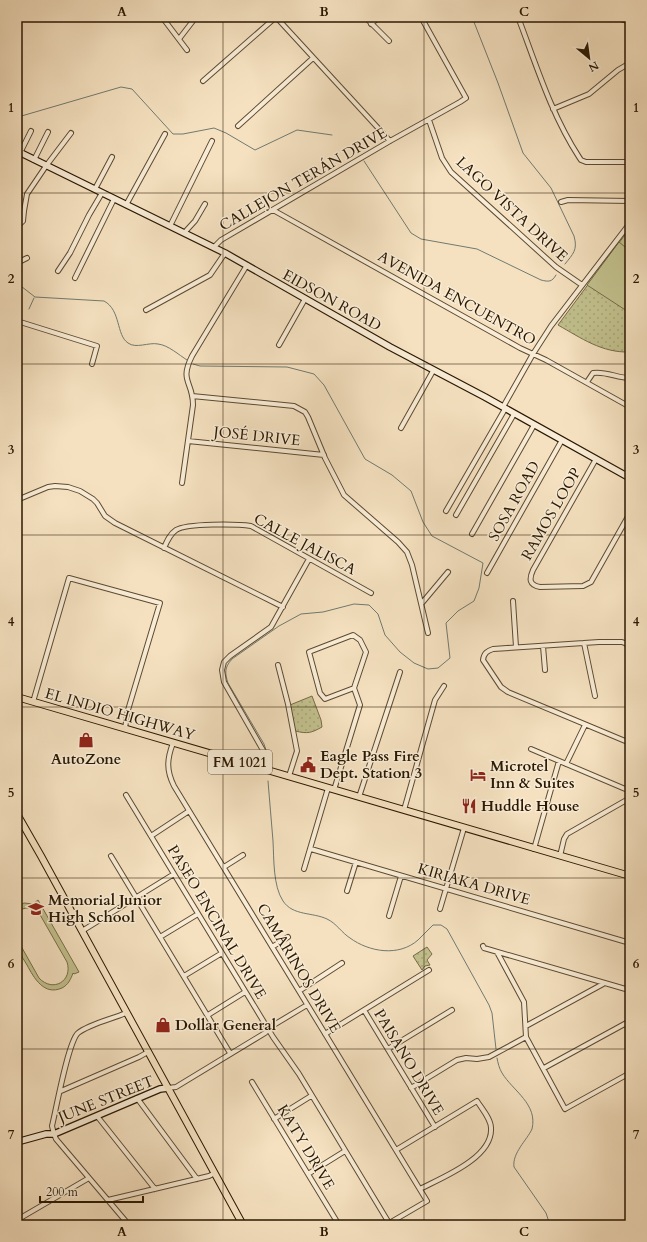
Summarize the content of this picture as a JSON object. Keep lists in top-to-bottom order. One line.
{"streets":{"main road":["EL INDIO HIGHWAY","FM 1021"],"street":["CALLEJON TERÁN DRIVE","LAGO VISTA DRIVE","AVENIDA ENCUENTRO","EIDSON ROAD","JOSÉ DRIVE","SOSA ROAD","RAMOS LOOP","CALLE JALISCA","KIRIAKA DRIVE","PASEO ENCINAL DRIVE","CAMARINOS DRIVE","PAISANO DRIVE","JUNE STREET","KATY DRIVE"]},"crossings":[["CALLEJON TERÁN DRIVE","LAGO VISTA DRIVE"],["CALLEJON TERÁN DRIVE","AVENIDA ENCUENTRO"],["CALLEJON TERÁN DRIVE","EIDSON ROAD"],["EIDSON ROAD","SOSA ROAD"],["EIDSON ROAD","RAMOS LOOP"],["EL INDIO HIGHWAY","CAMARINOS DRIVE"],["PASEO ENCINAL DRIVE","CAMARINOS DRIVE"]],"places":{"shop":["AutoZone","Dollar General"],"public building":["Eagle Pass Fire Dept. Station 3"],"hotel":["Microtel Inn & Suites"],"restaurant":["Huddle House"],"school or university":["Memorial Junior High School"]},"scale_bar":"200 m","north":"bottom right","grid":{"columns":["A","B","C"],"rows":["1","2","3","4","5","6","7"]}}
